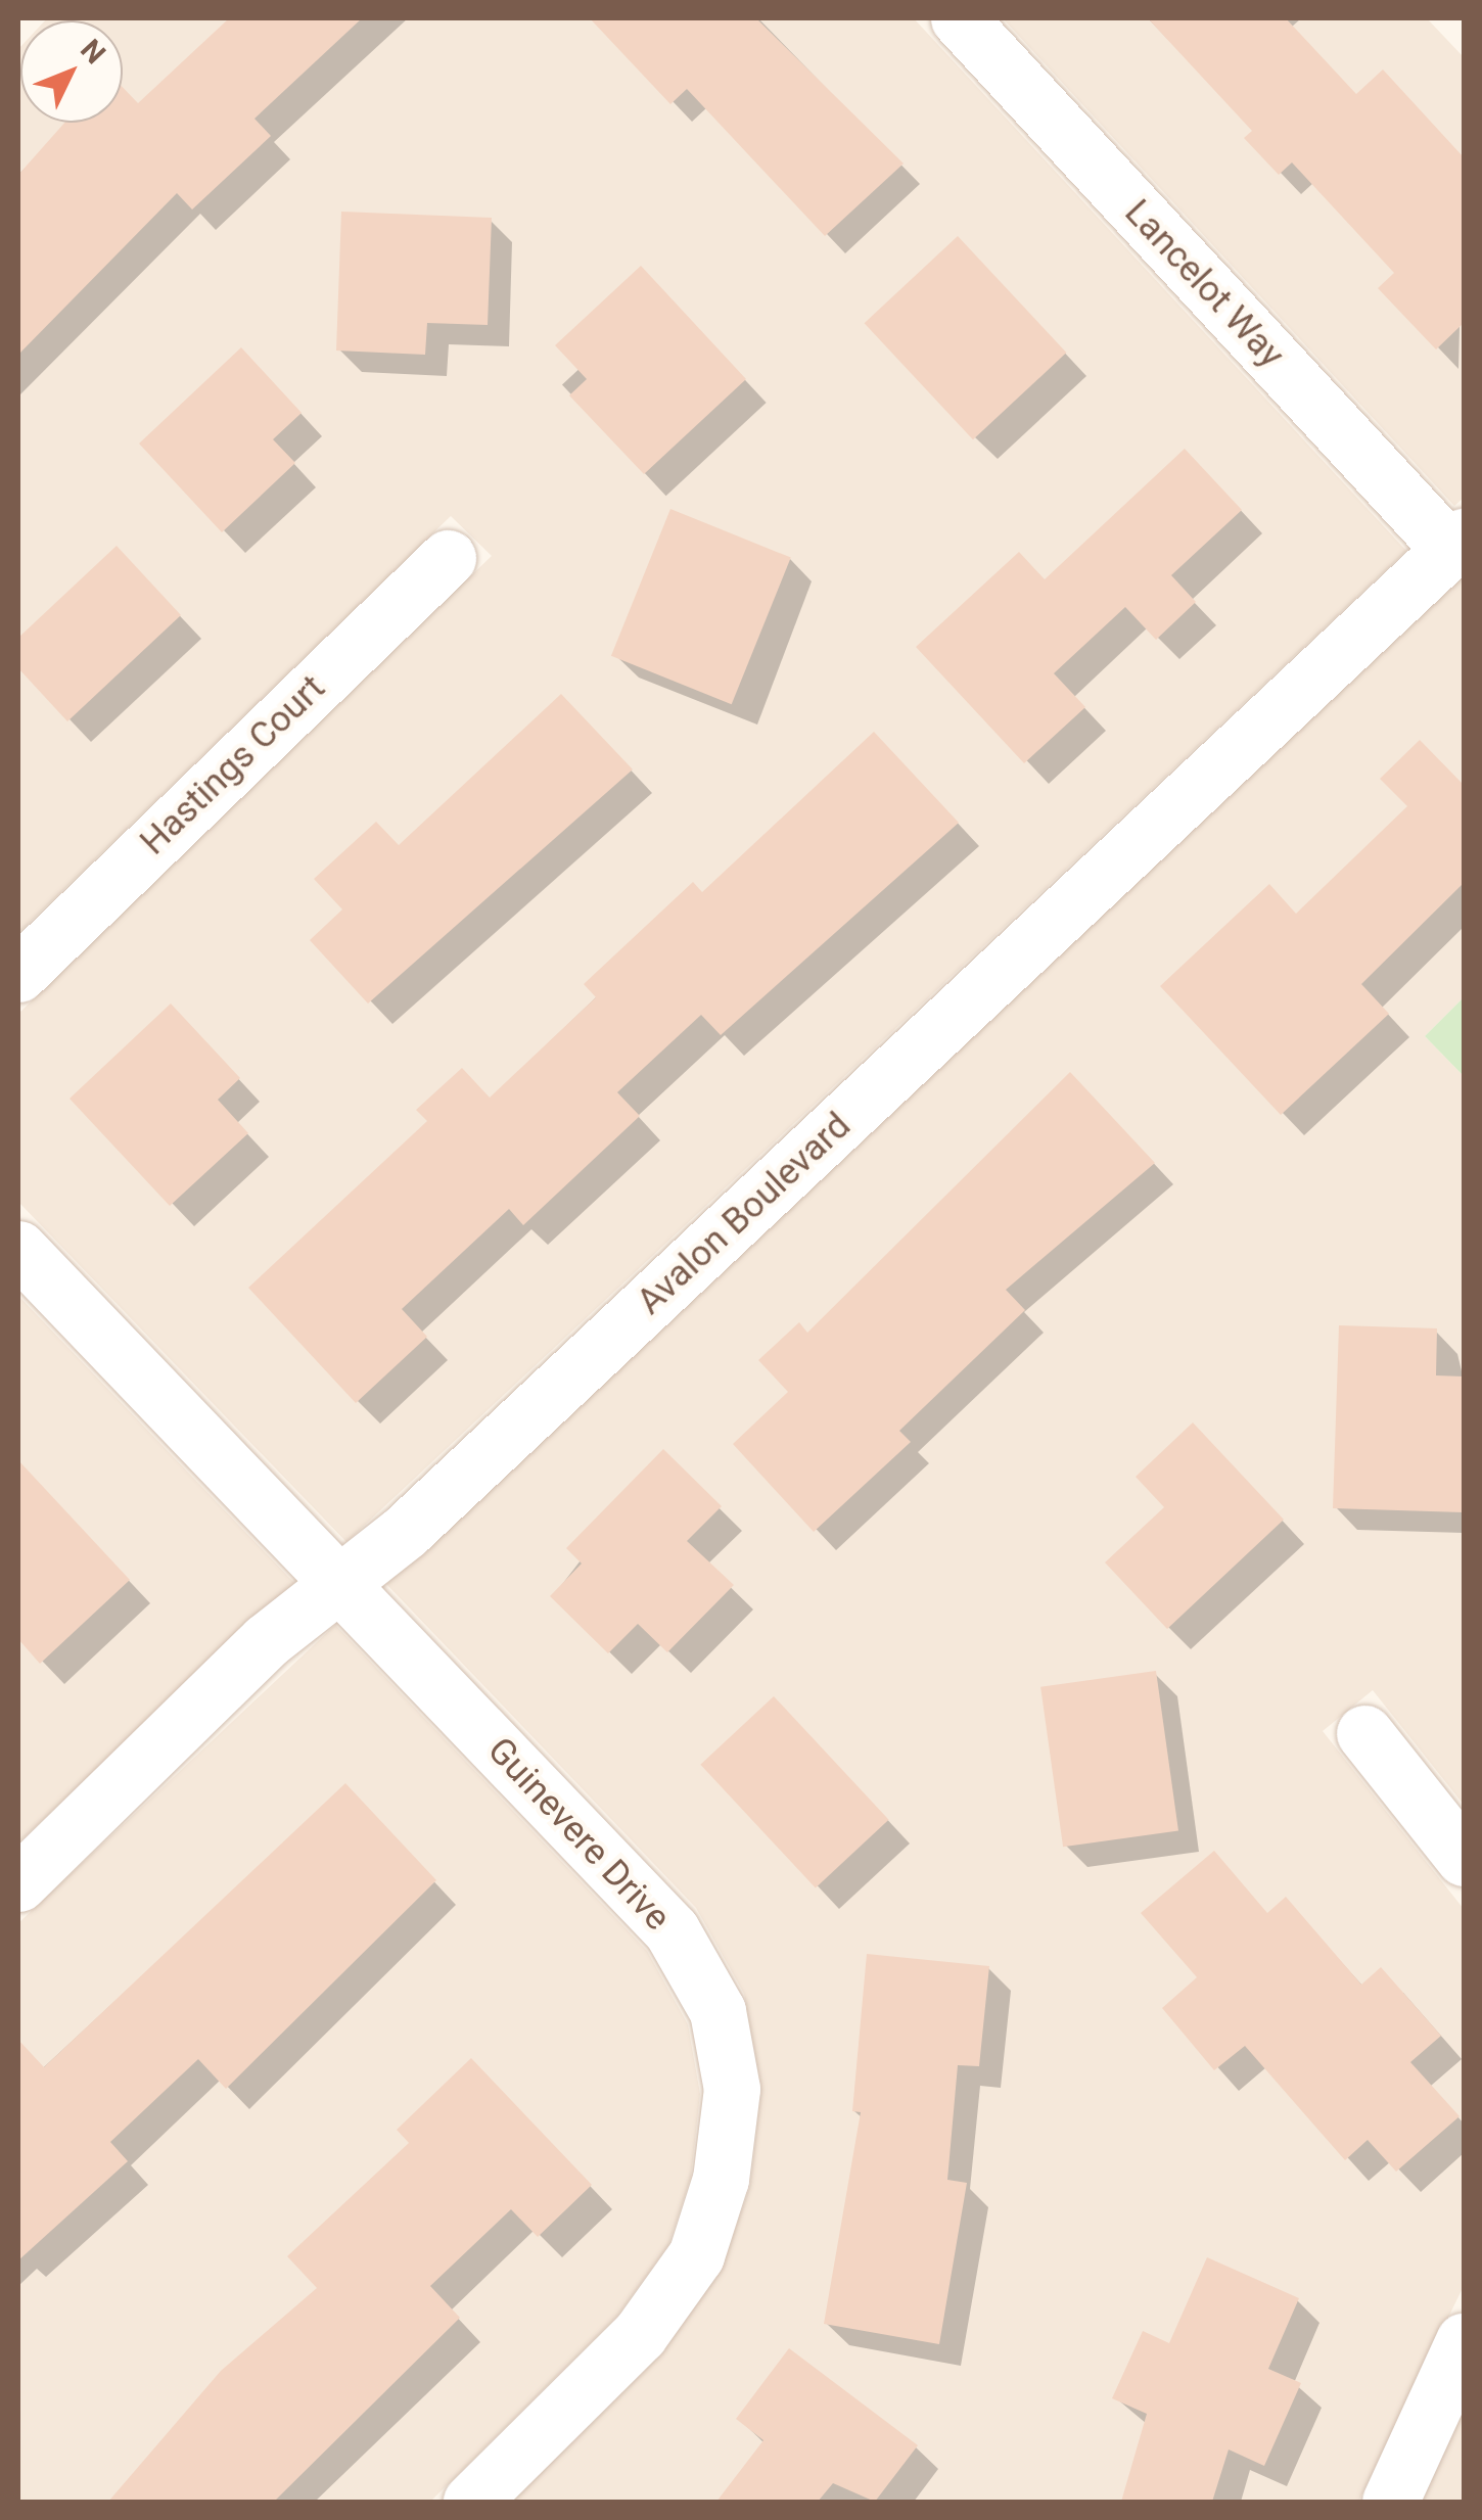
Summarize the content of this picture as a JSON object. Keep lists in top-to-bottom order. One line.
{"streets":{"street":["Lancelot Way","Hastings Court","Avalon Boulevard","Guinevere Drive"]},"crossings":[["Lancelot Way","Avalon Boulevard"],["Avalon Boulevard","Guinevere Drive"]],"north":"top right"}
